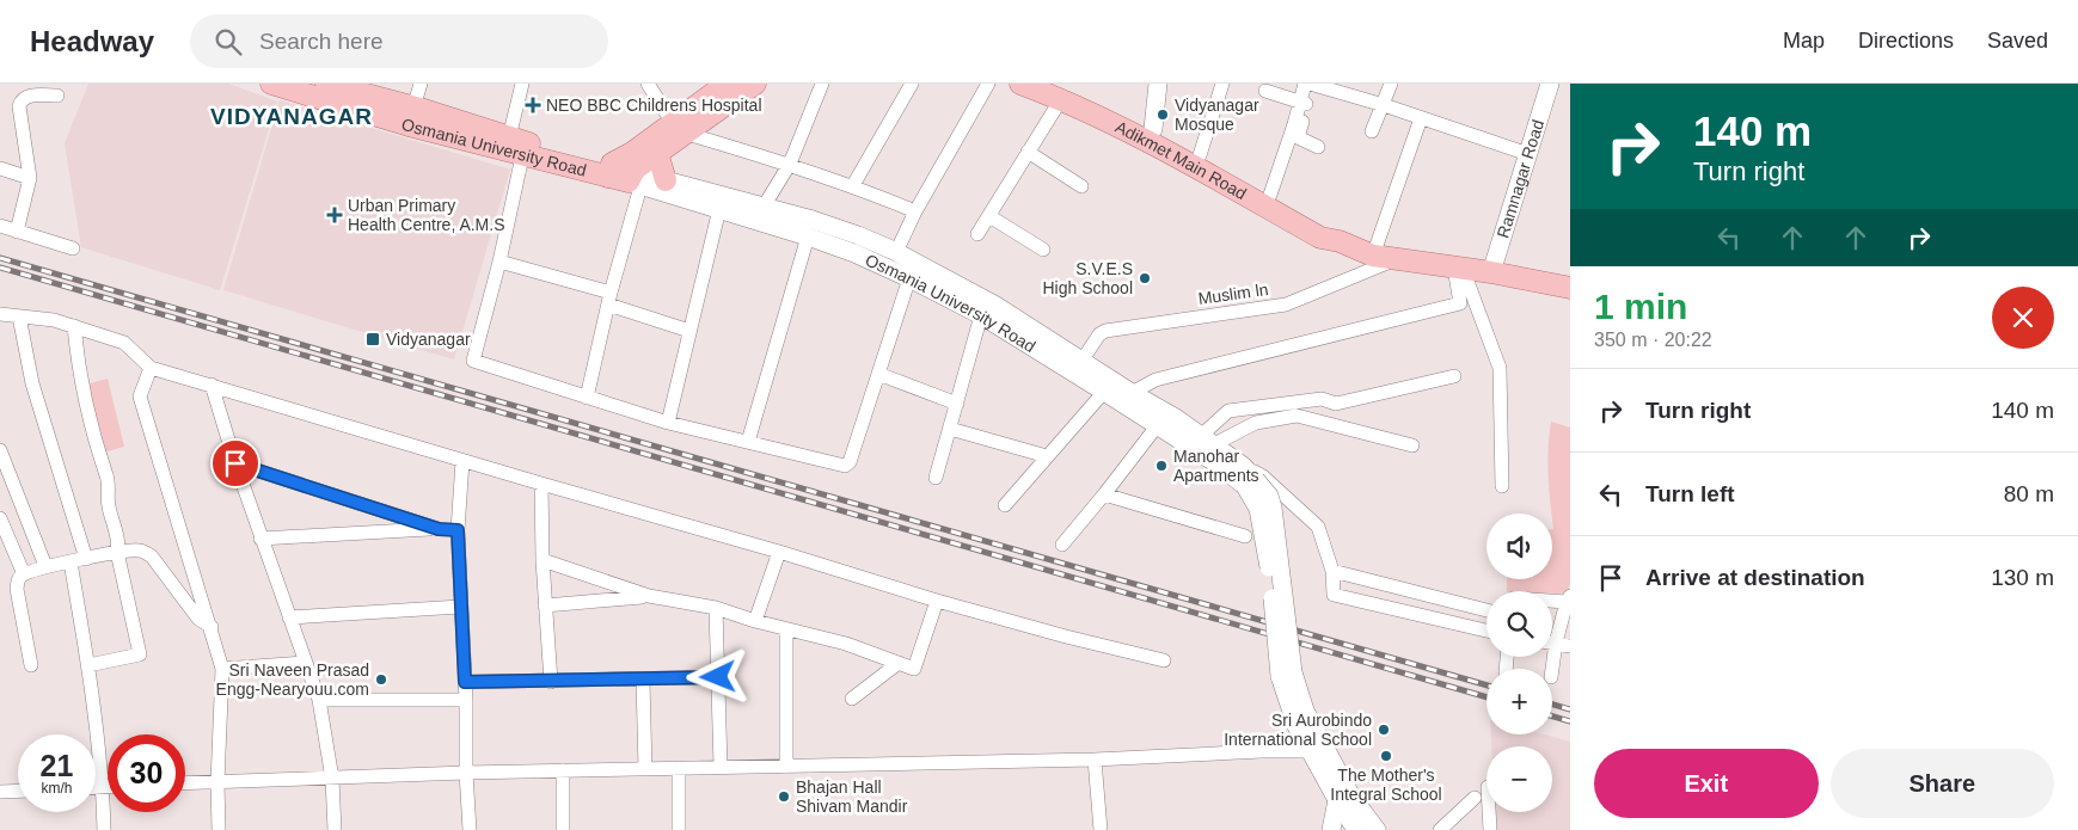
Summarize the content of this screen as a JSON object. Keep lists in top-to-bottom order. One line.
{"streets":{"main road":["Osmania University Road","Adikmet Main Road","Ramnagar Road"],"street":["Muslim ln"]},"crossings":[["Osmania University Road","Muslim ln"],["Adikmet Main Road","Ramnagar Road"],["Adikmet Main Road","Muslim ln"]],"districts":["VIDYANAGAR"],"places":{"health":["NEO BBC Childrens Hospital","Urban Primary Health Centre, A.M.S"],"other":["Vidyanagar Mosque","S.V.E.S High School","Manohar Apartments","Sri Naveen Prasad Engg-Nearyouu.com","Sri Aurobindo International School","The Mother's Integral School","Bhajan Hall Shivam Mandir"],"transit":["Vidyanagar"]},"page":{"header":"Headway","search":"Search here","nav":["Map","Directions","Saved"],"turn":["140 m","Turn right"],"heading":["1 min","350 m · 20:22"],"list":[{"name":"Turn right","value":"140 m"},{"name":"Turn left","value":"80 m"},{"name":"Arrive at destination","value":"130 m"}],"map_buttons":["+","−"],"speed":"21 km/h","limit":"30","buttons":["Exit","Share"]}}
